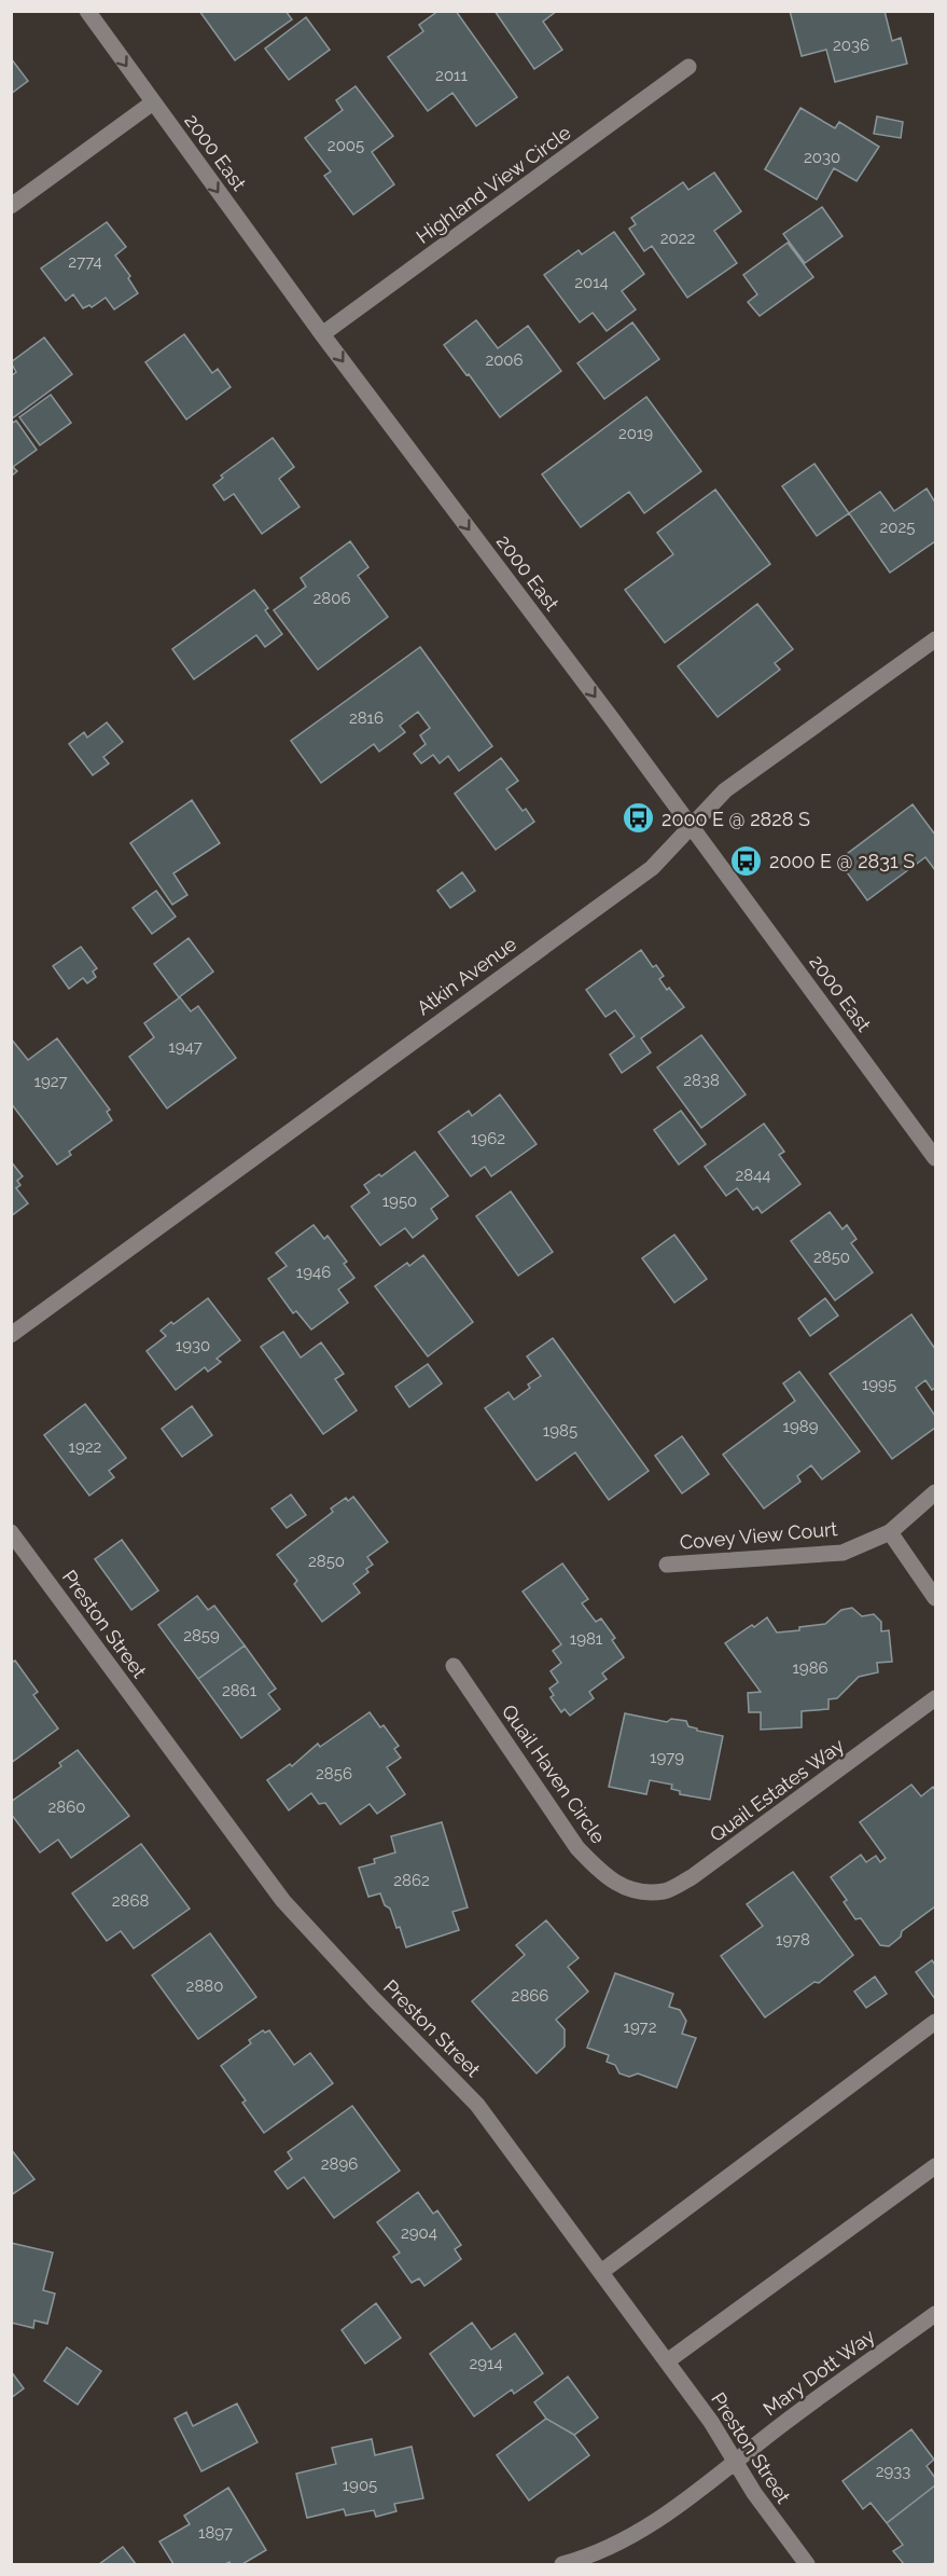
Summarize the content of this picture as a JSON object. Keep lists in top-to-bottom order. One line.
{"streets":{"street":["2000 East","Highland View Circle","Atkin Avenue","Covey View Court","Preston Street","Quail Haven Circle","Quail Estates Way","Mary Dott Way"]},"crossings":[["2000 East","Highland View Circle"],["2000 East","Atkin Avenue"],["Preston Street","Mary Dott Way"],["Quail Haven Circle","Quail Estates Way"]],"one_way":["2000 East"],"places":{"bus stop":["2000 E @ 2828 S","2000 E @ 2831 S"]},"house_numbers":["2036","2011","2005","2030","2022","2774","2014","2006","2019","2025","2806","2816","1947","2838","1927","1962","2844","1950","2850","1946","1930","1995","1989","1985","1922","2850","2859","1981","1986","2861","1979","2856","2860","2862","2868","1978","2880","2866","1972","2896","2904","2914","2933","1905","1897"]}
